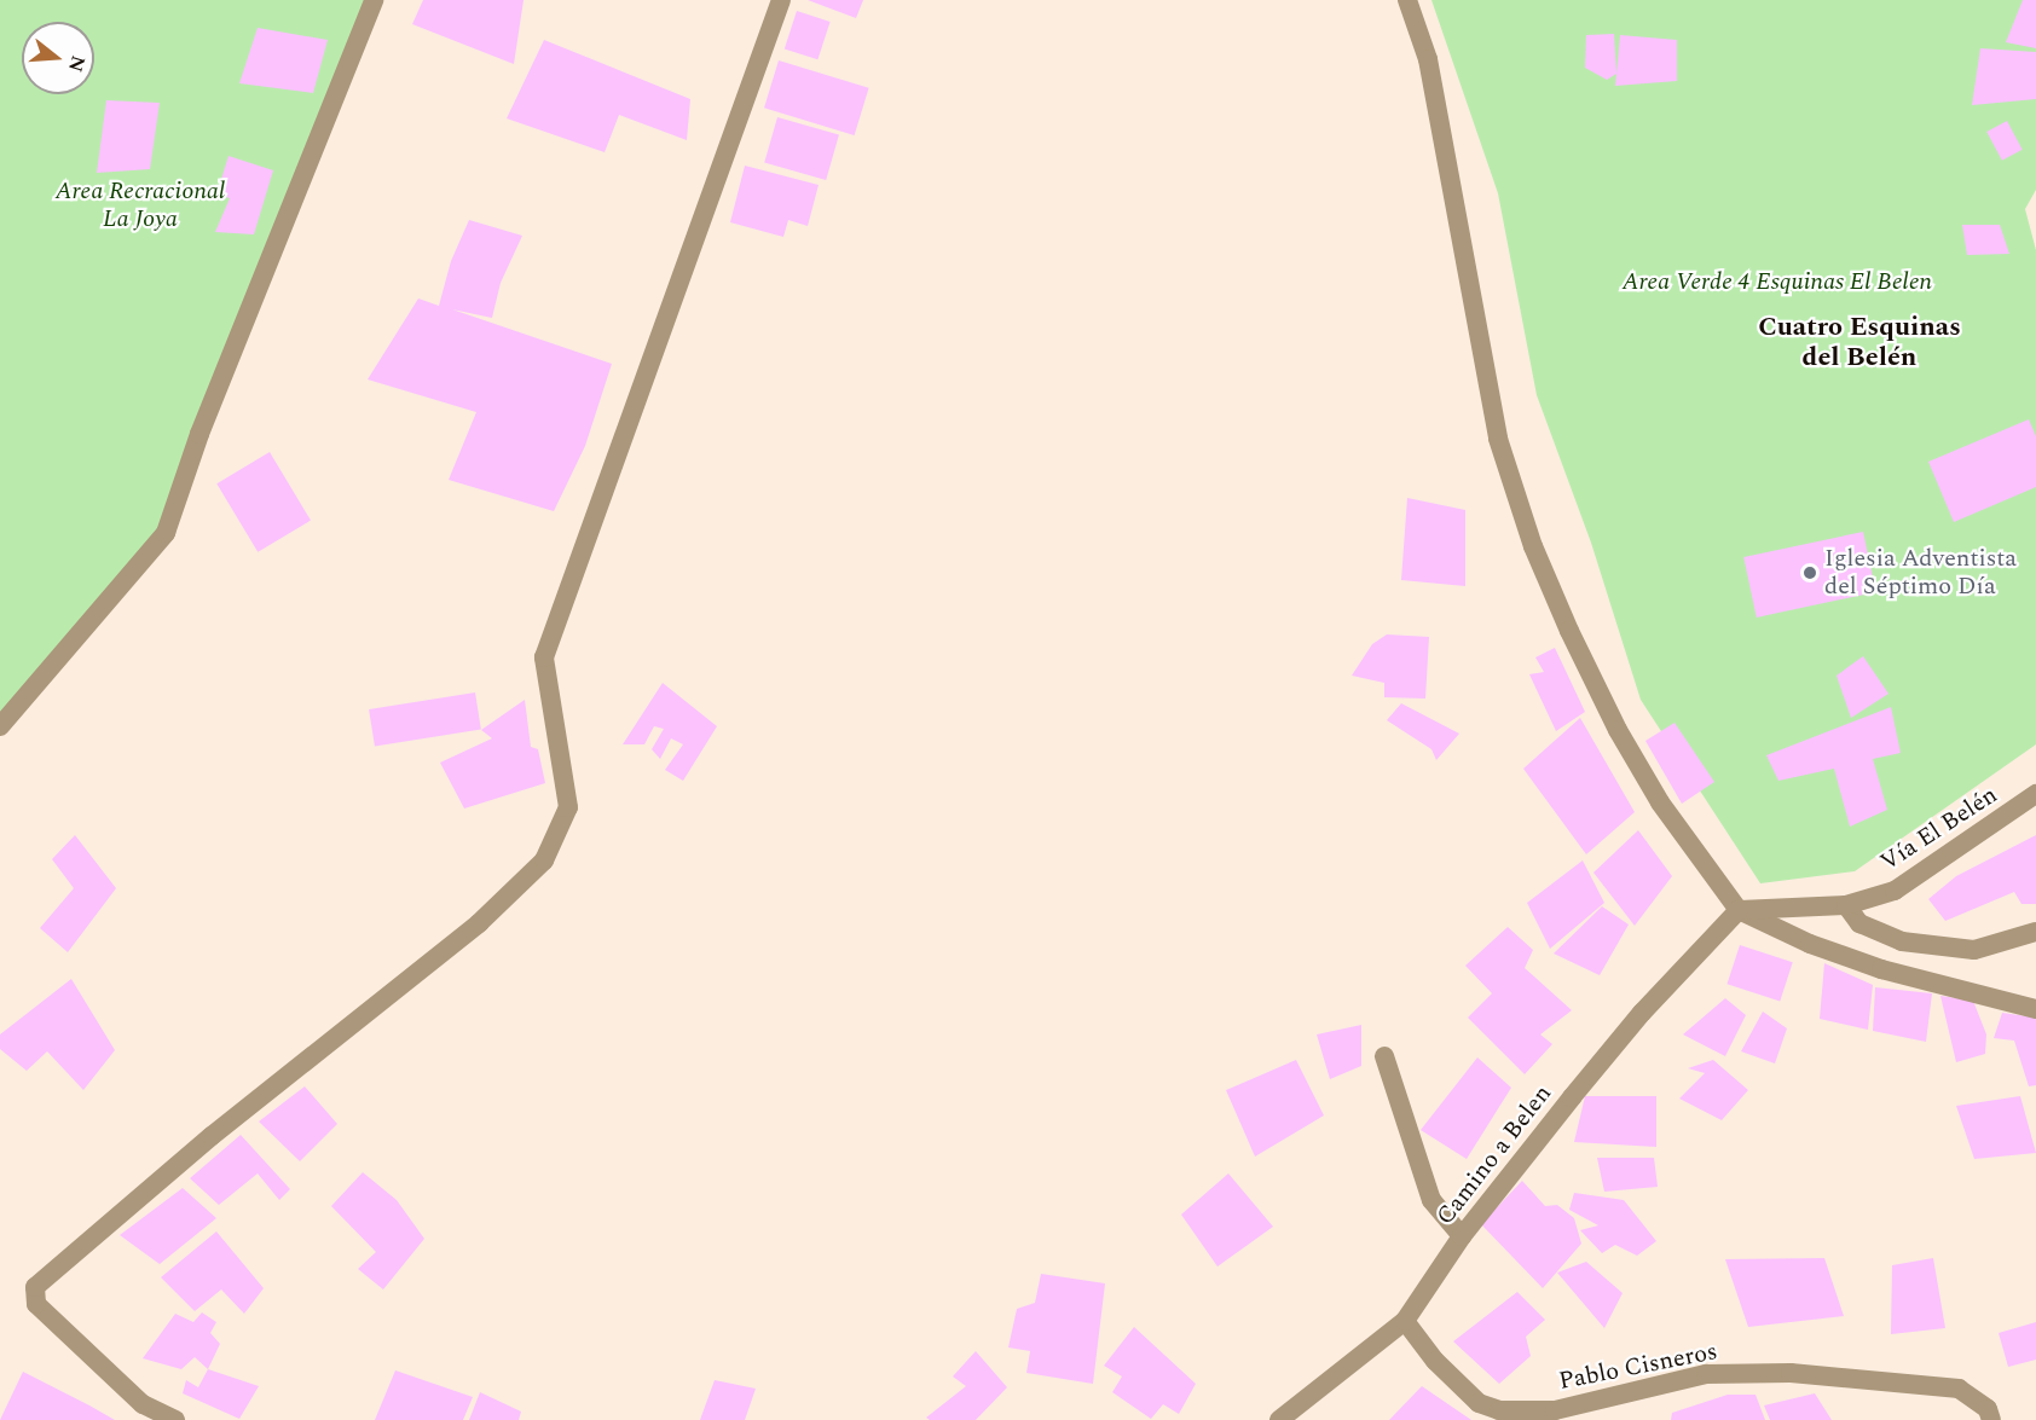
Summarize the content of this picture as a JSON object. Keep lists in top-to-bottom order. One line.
{"streets":{"street":["Vía El Belén","Camino a Belen","Pablo Cisneros"]},"crossings":[["Vía El Belén","Camino a Belen"],["Camino a Belen","Pablo Cisneros"]],"districts":["Cuatro Esquinas del Belén"],"parks":["Area Recracional La Joya","Area Verde 4 Esquinas El Belen"],"places":["Iglesia Adventista del Séptimo Día"],"north":"right"}
